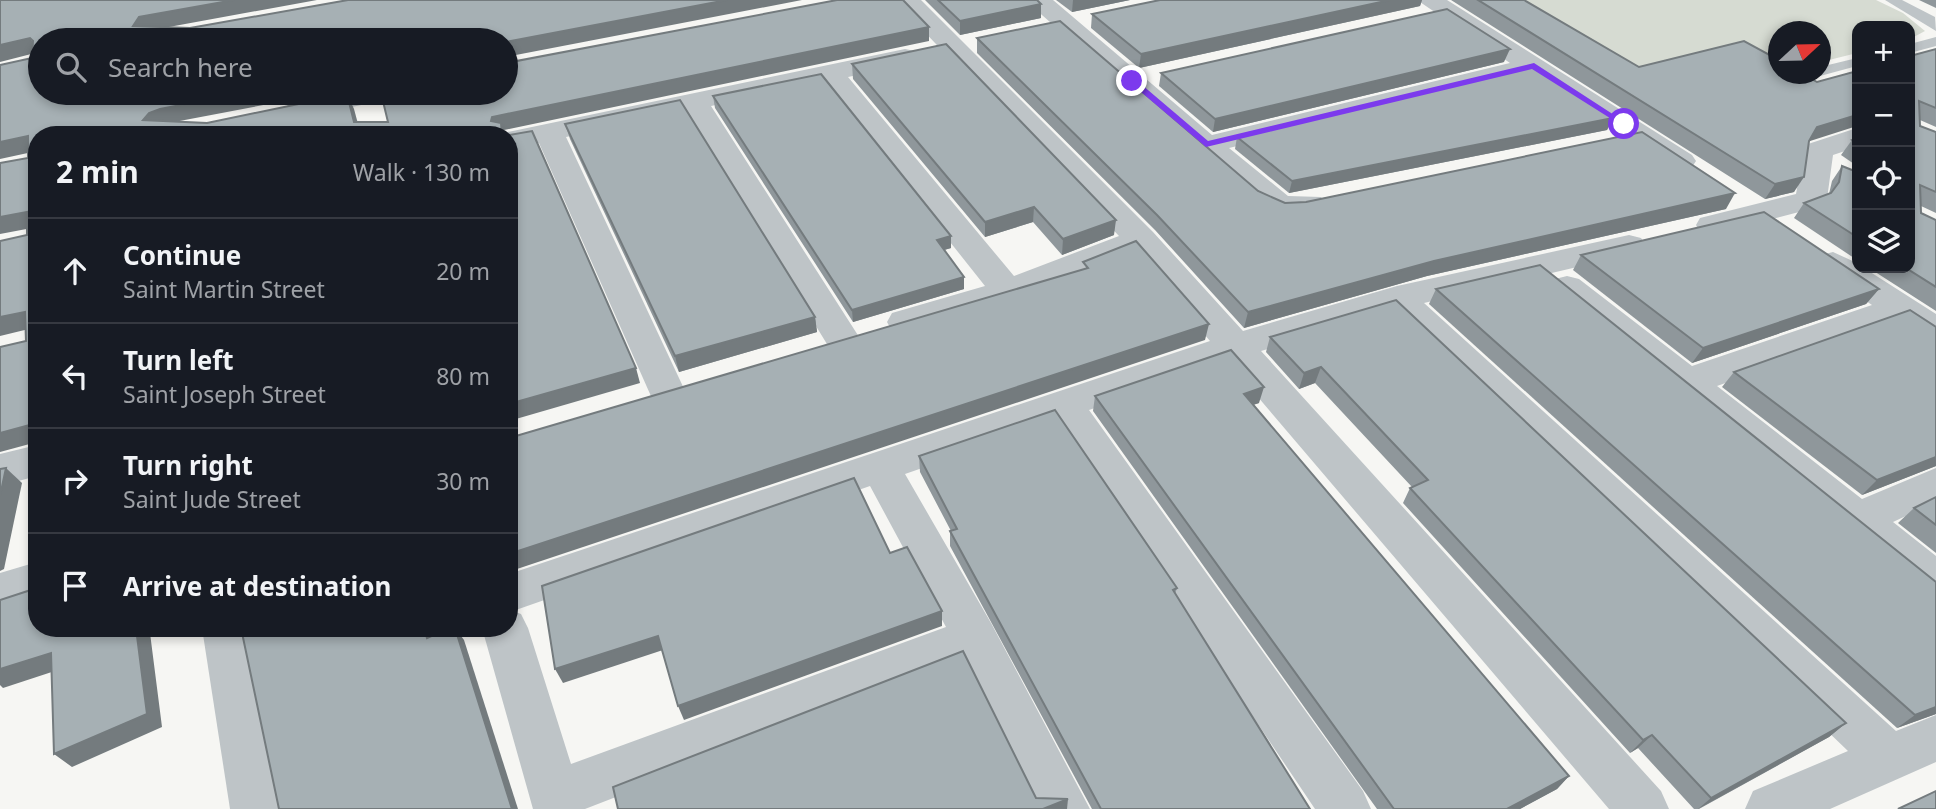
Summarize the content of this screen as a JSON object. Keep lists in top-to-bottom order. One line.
{"north":"right","page":{"map_buttons":["+","−"],"search":"Search here","heading":["2 min","Walk · 130 m"],"list":[["Continue","Saint Martin Street","20 m"],["Turn left","Saint Joseph Street","80 m"],["Turn right","Saint Jude Street","30 m"],"Arrive at destination"]}}
